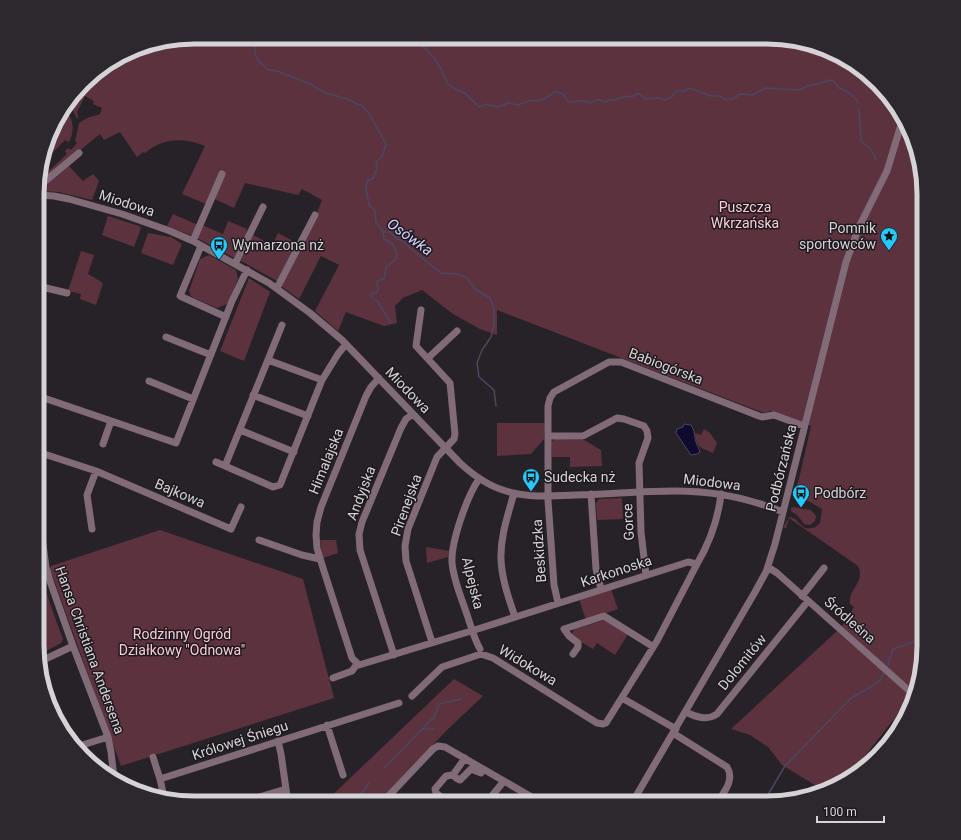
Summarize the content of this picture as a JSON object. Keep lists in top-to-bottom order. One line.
{"streets":{"street":["Miodowa","Babiogórska","Himalajska","Podbórzańska","Bajkowa","Andyjska","Pirenejska","Gorce","Beskidzka","Karkonoska","Alpejska","Śródleśna","Hansa Christiana Andersena","Dolomitów","Widokowa","Królowej Śniegu"]},"crossings":[["Miodowa","Babiogórska"],["Miodowa","Himalajska"],["Miodowa","Podbórzańska"],["Miodowa","Andyjska"],["Miodowa","Pirenejska"],["Miodowa","Gorce"],["Miodowa","Beskidzka"],["Miodowa","Alpejska"],["Babiogórska","Podbórzańska"],["Babiogórska","Gorce"],["Babiogórska","Beskidzka"],["Podbórzańska","Śródleśna"],["Podbórzańska","Dolomitów"],["Gorce","Karkonoska"],["Beskidzka","Karkonoska"],["Karkonoska","Alpejska"],["Karkonoska","Widokowa"],["Śródleśna","Dolomitów"]],"water":["Osówka"],"parks":["Puszcza Wkrzańska","Rodzinny Ogród Działkowy \"Odnowa\""],"places":{"place":["Pomnik sportowców"],"bus stop":["Wymarzona nż","Sudecka nż","Podbórz"]},"scale_bar":"100 m"}
